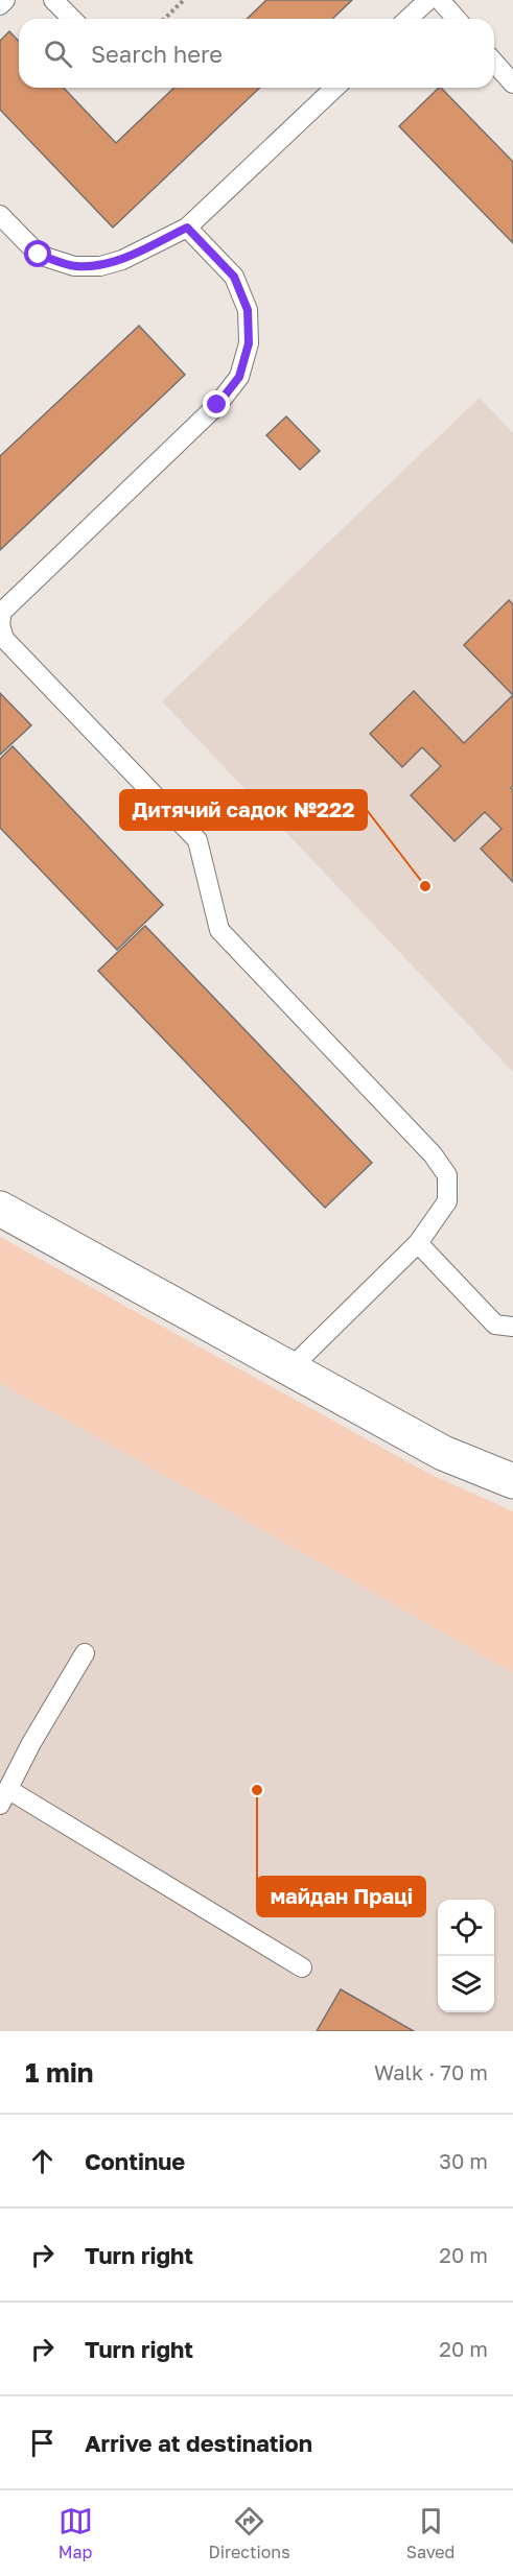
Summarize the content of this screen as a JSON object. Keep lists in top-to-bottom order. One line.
{"places":["Дитячий садок №222","майдан Праці"],"page":{"search":"Search here","heading":["1 min","Walk · 70 m"],"list":[["Continue","30 m"],["Turn right","20 m"],["Turn right","20 m"],"Arrive at destination"],"nav":["Map","Directions","Saved"]}}
